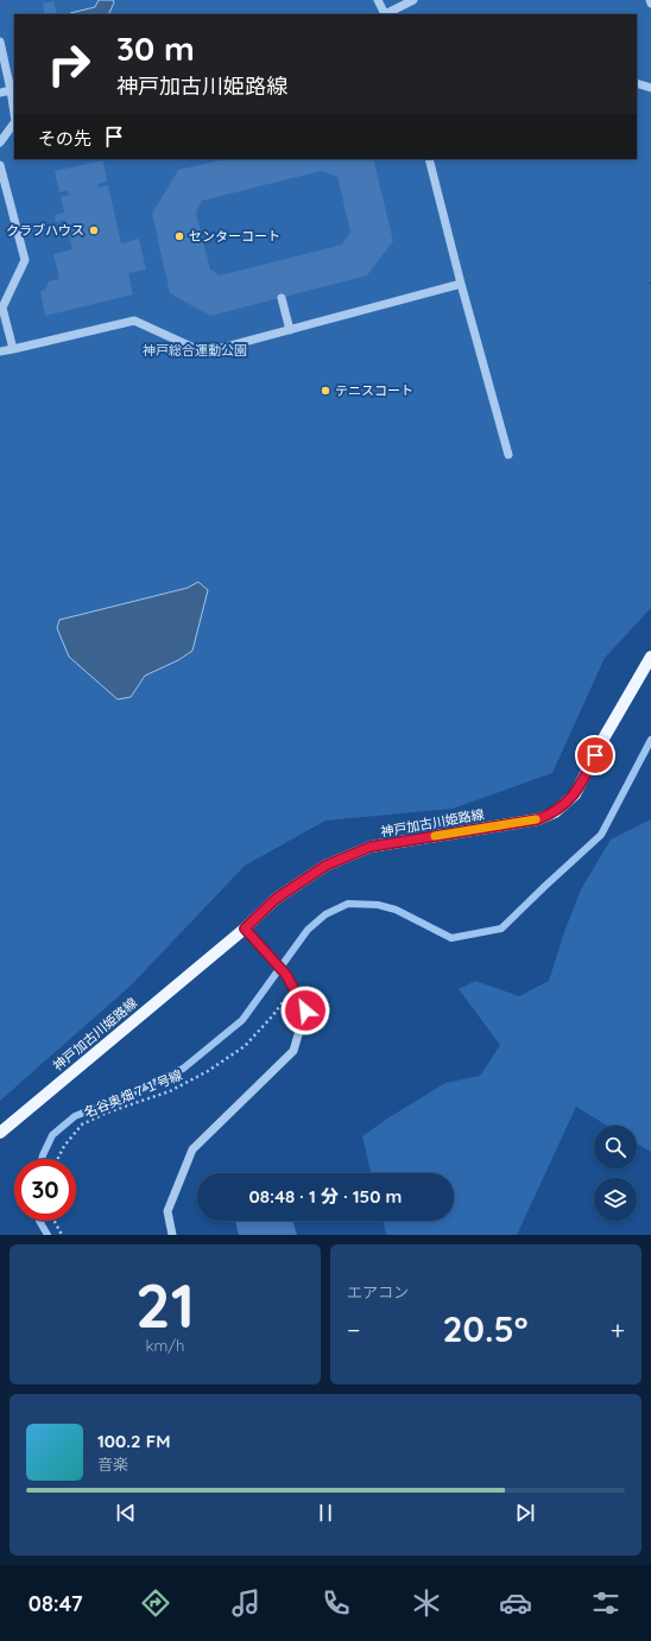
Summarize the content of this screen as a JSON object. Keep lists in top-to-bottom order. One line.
{"streets":{"main road":["神戸加古川姫路線"],"path":["名谷奥畑７１号線"]},"parks":["神戸総合運動公園"],"places":["クラブハウス","センターコート","テニスコート"],"page":{"turn":["30 m","神戸加古川姫路線"],"then":"その先","limit":"30","trip":"08:48 · 1 分 · 150 m","tile":[["21","km/h"],"エアコン"],"heat":["−","20.5°","+"],"song":["100.2 FM","音楽"],"tabs":"08:47"}}
